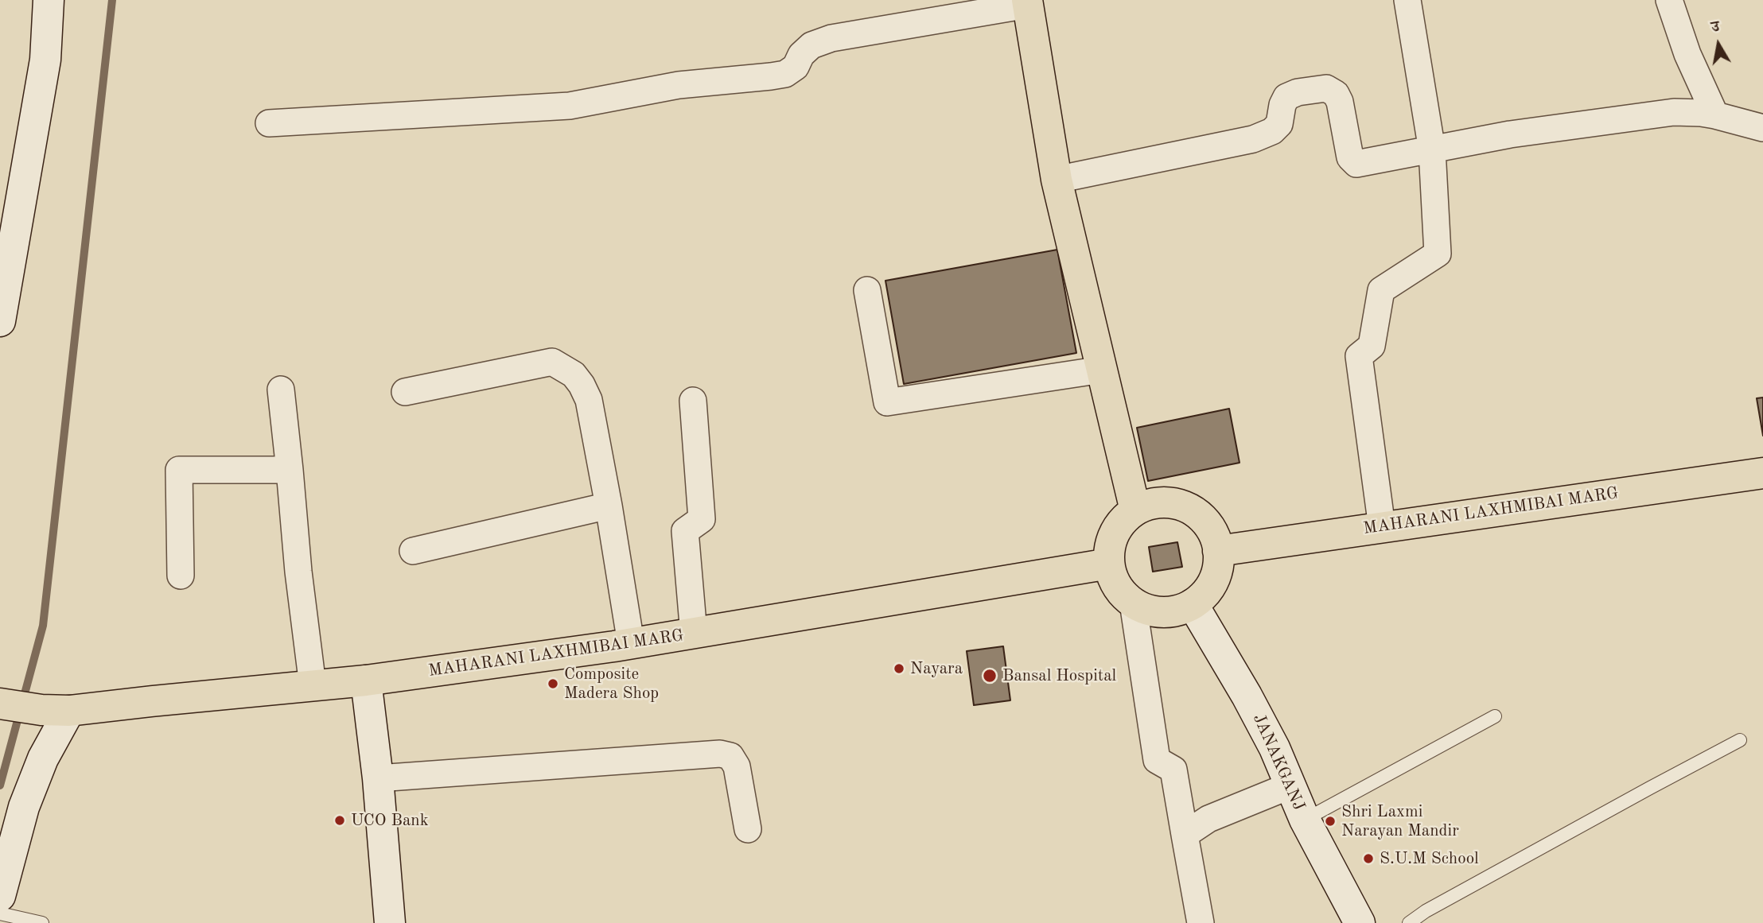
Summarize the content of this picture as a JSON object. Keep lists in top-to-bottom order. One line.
{"streets":{"main road":["MAHARANI LAXHMIBAI MARG"],"street":["JANAKGANJ"]},"crossings":[["MAHARANI LAXHMIBAI MARG","JANAKGANJ"]],"places":["Nayara","Bansal Hospital","Composite Madera Shop","UCO Bank","Shri Laxmi Narayan Mandir","S.U.M School"],"north":"top"}
